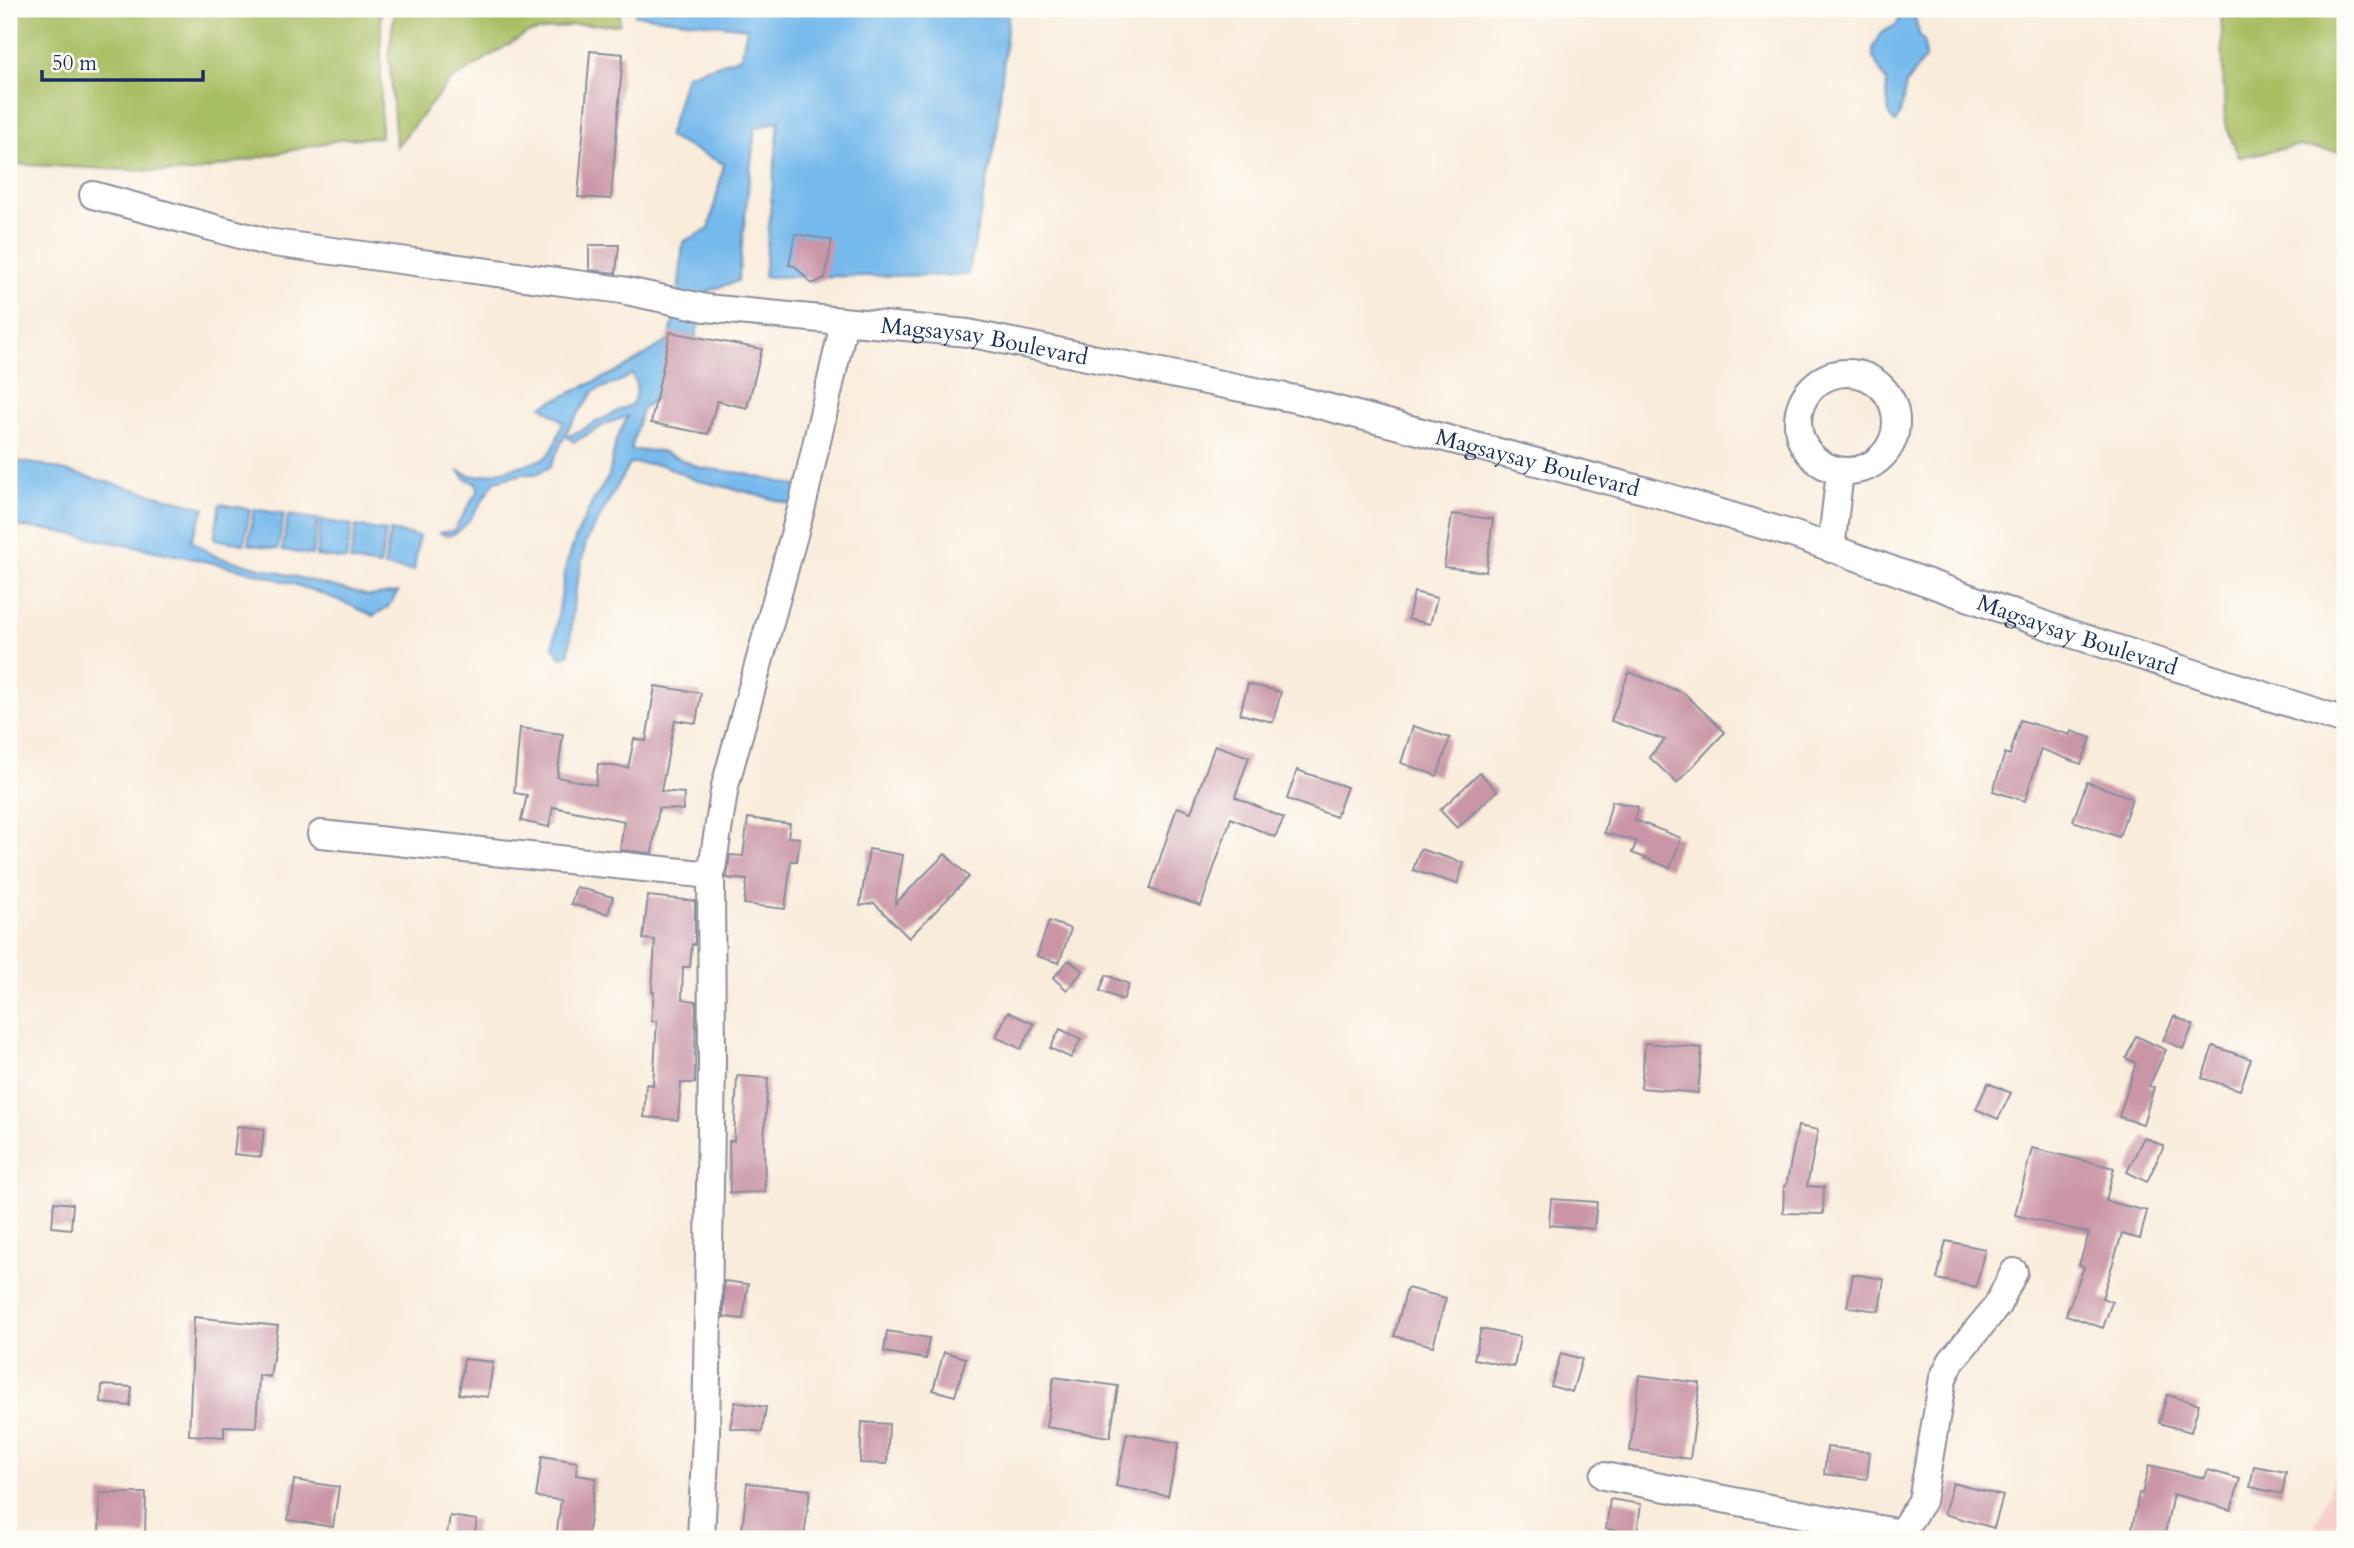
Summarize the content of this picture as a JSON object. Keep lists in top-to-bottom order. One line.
{"streets":{"street":["Magsaysay Boulevard"]},"scale_bar":"50 m"}
